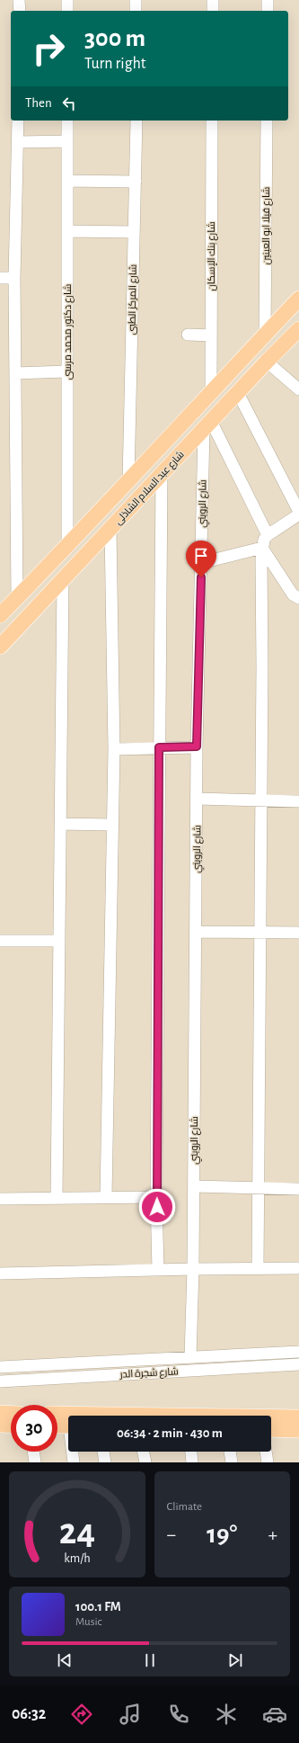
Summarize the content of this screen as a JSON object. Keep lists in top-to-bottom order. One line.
{"streets":{"main road":["شارع عبد السلام الشاذلى"],"street":["شارع فيلا ابو العينين","شارع بنك الإسكان","شارع المركز الطبى","شارع دكتور محمد مرسى","شارع الرويني","شارع شجرة الدر"]},"crossings":[["شارع فيلا ابو العينين","شارع عبد السلام الشاذلى"],["شارع بنك الإسكان","شارع عبد السلام الشاذلى"],["شارع المركز الطبى","شارع عبد السلام الشاذلى"],["شارع دكتور محمد مرسى","شارع عبد السلام الشاذلى"],["شارع عبد السلام الشاذلى","شارع الرويني"],["شارع الرويني","شارع شجرة الدر"]],"page":{"turn":["300 m","Turn right"],"then":"Then","limit":"30","trip":"06:34 · 2 min · 430 m","tile":"Climate","heat":["−","19°","+"],"song":["100.1 FM","Music"],"tabs":"06:32","gauge":["24","km/h"]}}
